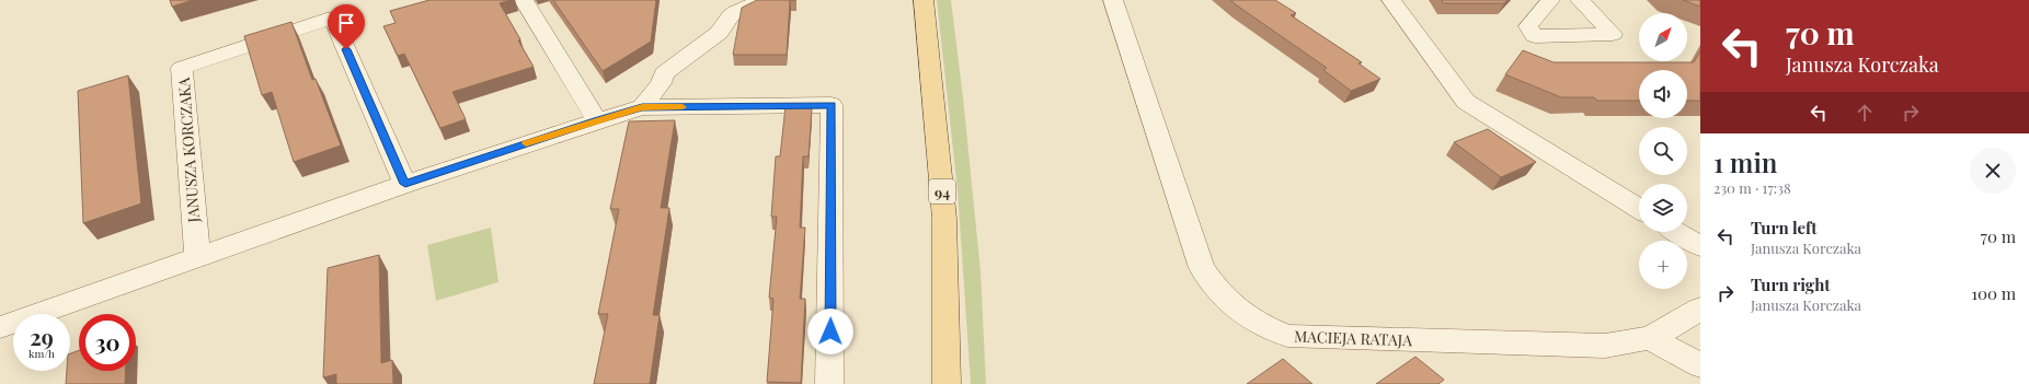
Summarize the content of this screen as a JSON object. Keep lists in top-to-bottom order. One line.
{"streets":{"main road":["94"],"street":["JANUSZA KORCZAKA","MACIEJA RATAJA"]},"north":"top right","page":{"turn":["70 m","Janusza Korczaka"],"map_buttons":"+","heading":["1 min","230 m · 17:38"],"list":[{"name":"Turn left","note":"Janusza Korczaka","value":"70 m"},{"name":"Turn right","note":"Janusza Korczaka","value":"100 m"}],"speed":"29 km/h","limit":"30"}}
